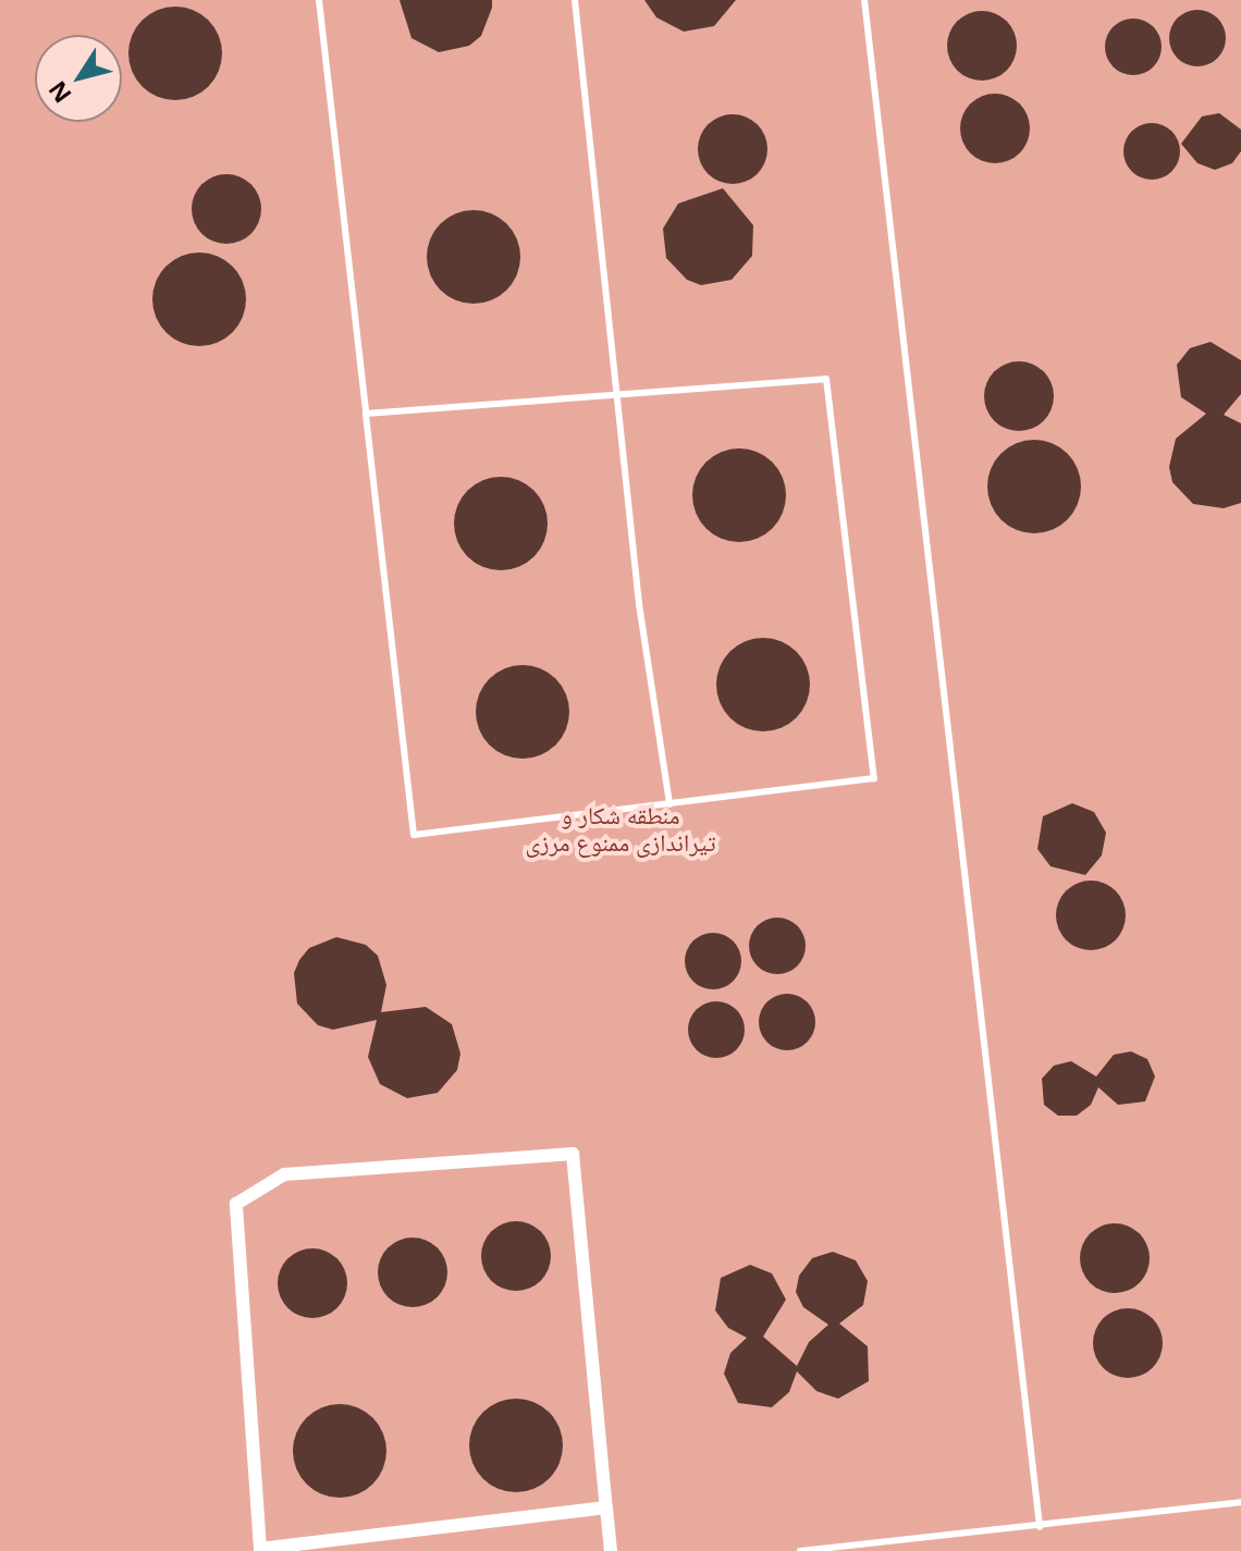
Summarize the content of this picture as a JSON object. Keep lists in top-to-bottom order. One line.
{"parks":["منطقه شکار و تیراندازی ممنوع مرزی"],"north":"bottom left"}
